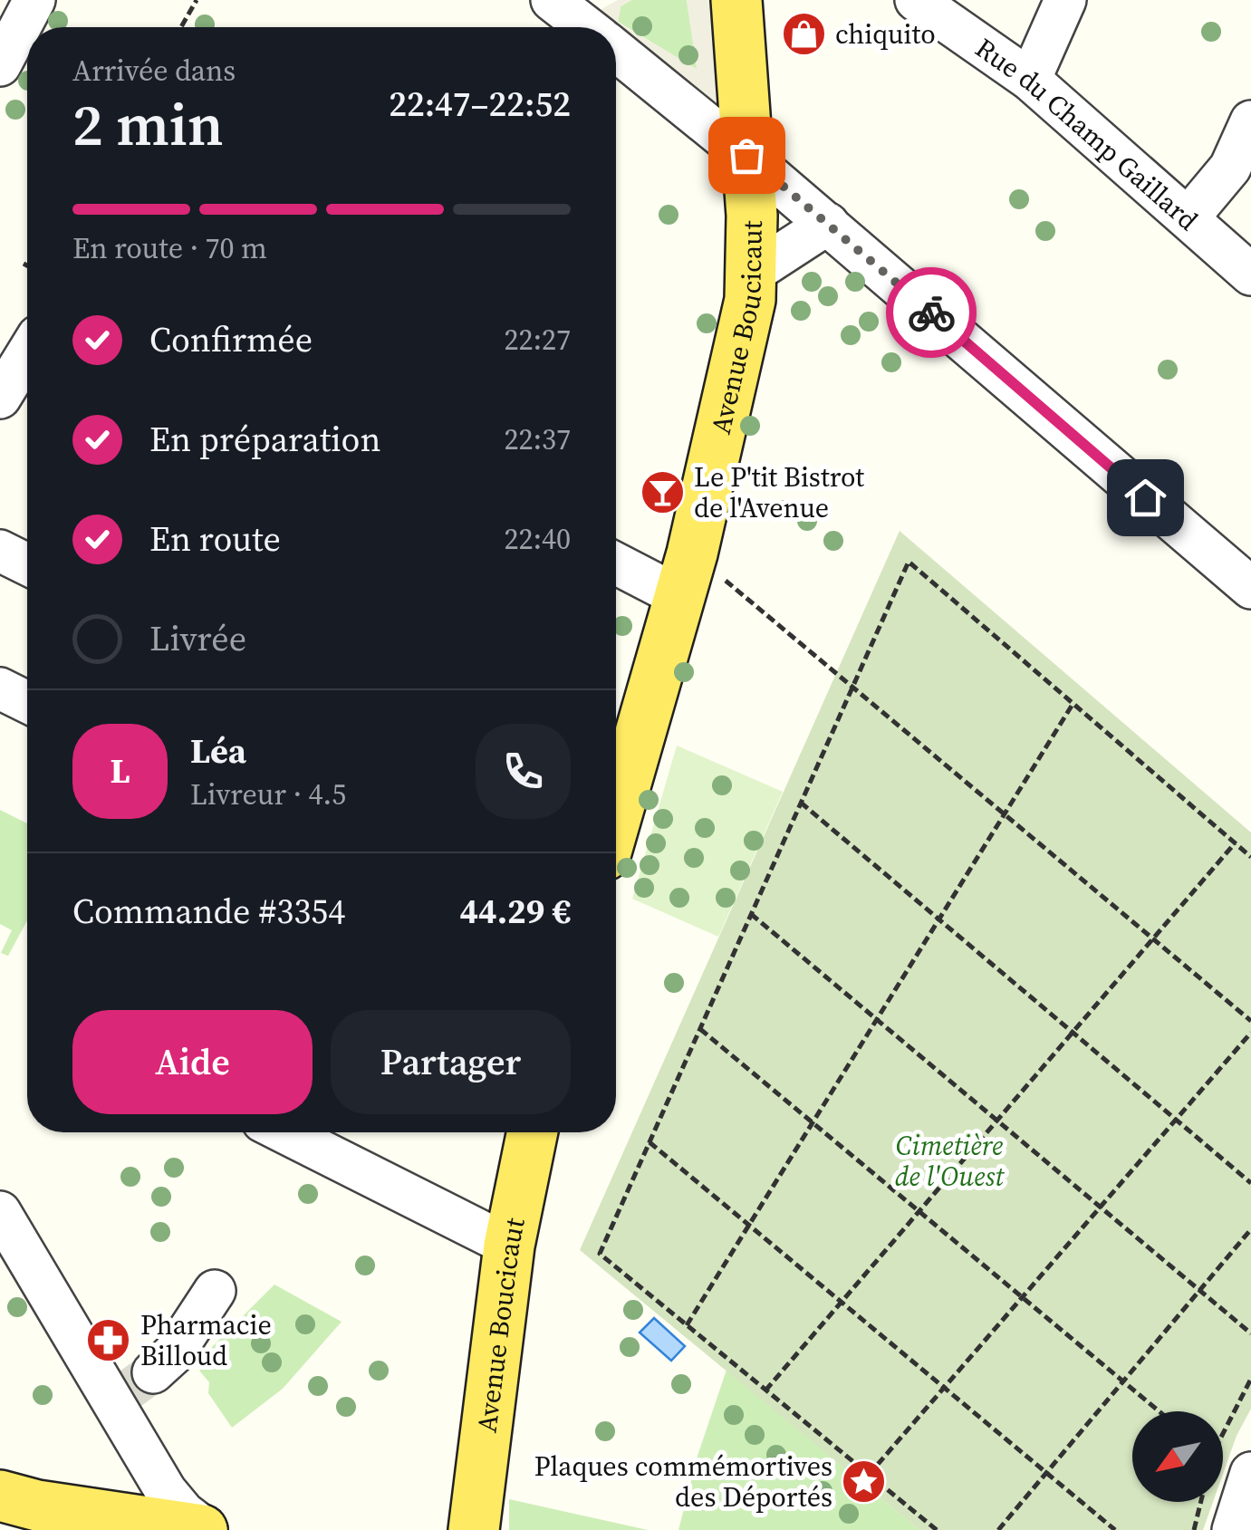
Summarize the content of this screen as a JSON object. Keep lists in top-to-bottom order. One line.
{"streets":{"main road":["Avenue Boucicaut"],"street":["Rue du Champ Gaillard"]},"parks":["Cimetière de l'Ouest"],"places":{"shop":["chiquito"],"bar":["Le P'tit Bistrot de l'Avenue"],"pharmacy":["Pharmacie Billoud"],"place":["Plaques commémortives des Déportés"]},"north":"bottom left","page":{"heading":["2 min","Arrivée dans","22:47–22:52"],"panel":["Léa","Livreur · 4.5","Commande #3354","44.29 €"],"bar":"En route · 70 m","list":[["Confirmée","22:27"],["En préparation","22:37"],["En route","22:40"],"Livrée"],"round":"L","buttons":["Aide","Partager"]}}
